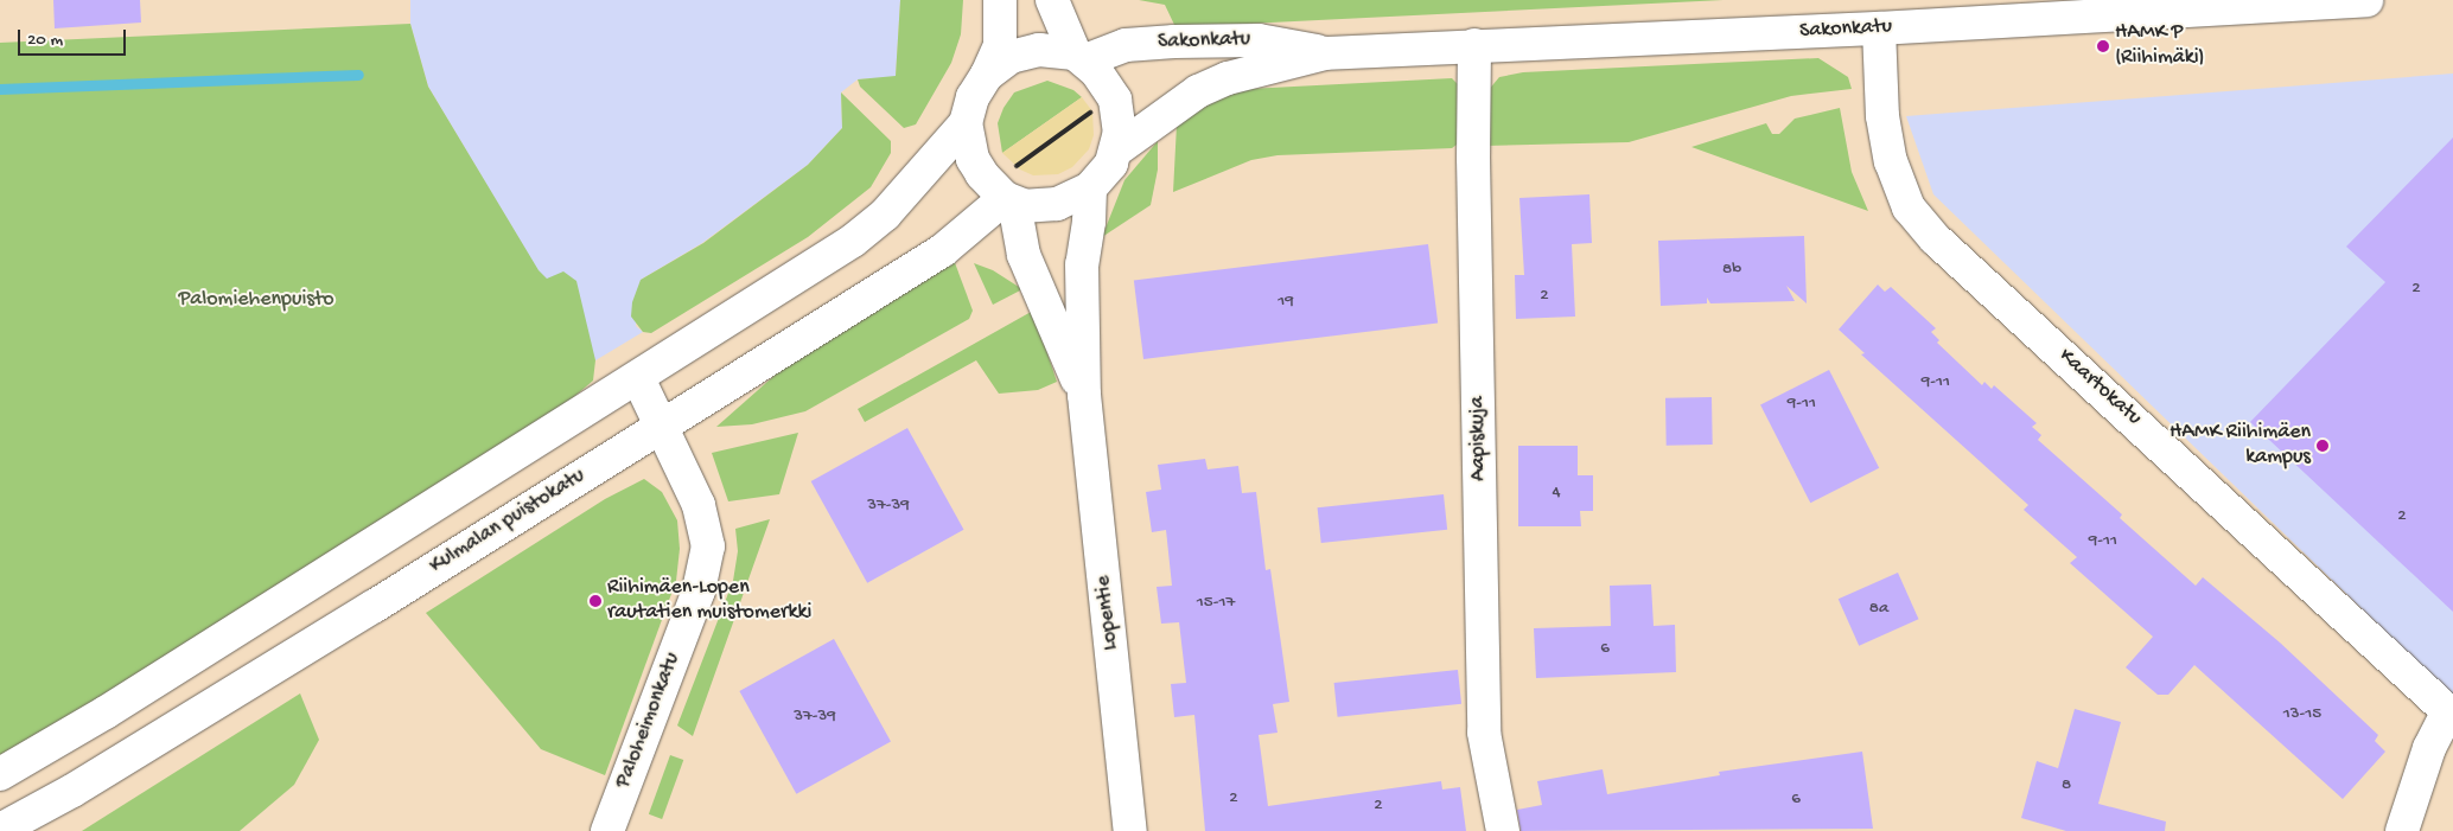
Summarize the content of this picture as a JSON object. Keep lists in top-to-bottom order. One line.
{"streets":{"street":["Sakonkatu","Kaartokatu","Aapiskuja","Kulmalan puistokatu","Lopentie","Paloheimonkatu"]},"crossings":[["Sakonkatu","Kaartokatu"],["Sakonkatu","Aapiskuja"],["Sakonkatu","Kulmalan puistokatu"],["Sakonkatu","Lopentie"],["Kulmalan puistokatu","Lopentie"],["Kulmalan puistokatu","Paloheimonkatu"]],"parks":["Palomiehenpuisto"],"places":["HAMK P (Riihimäki)","HAMK Riihimäen kampus","Riihimäen-Lopen rautatien muistomerkki"],"house_numbers":["8b","2","2","19","9-11","9-11","4","37-39","2","9-11","15-17","8a","6","13-15","37-39","8","2","6","2"],"scale_bar":"20 m"}
